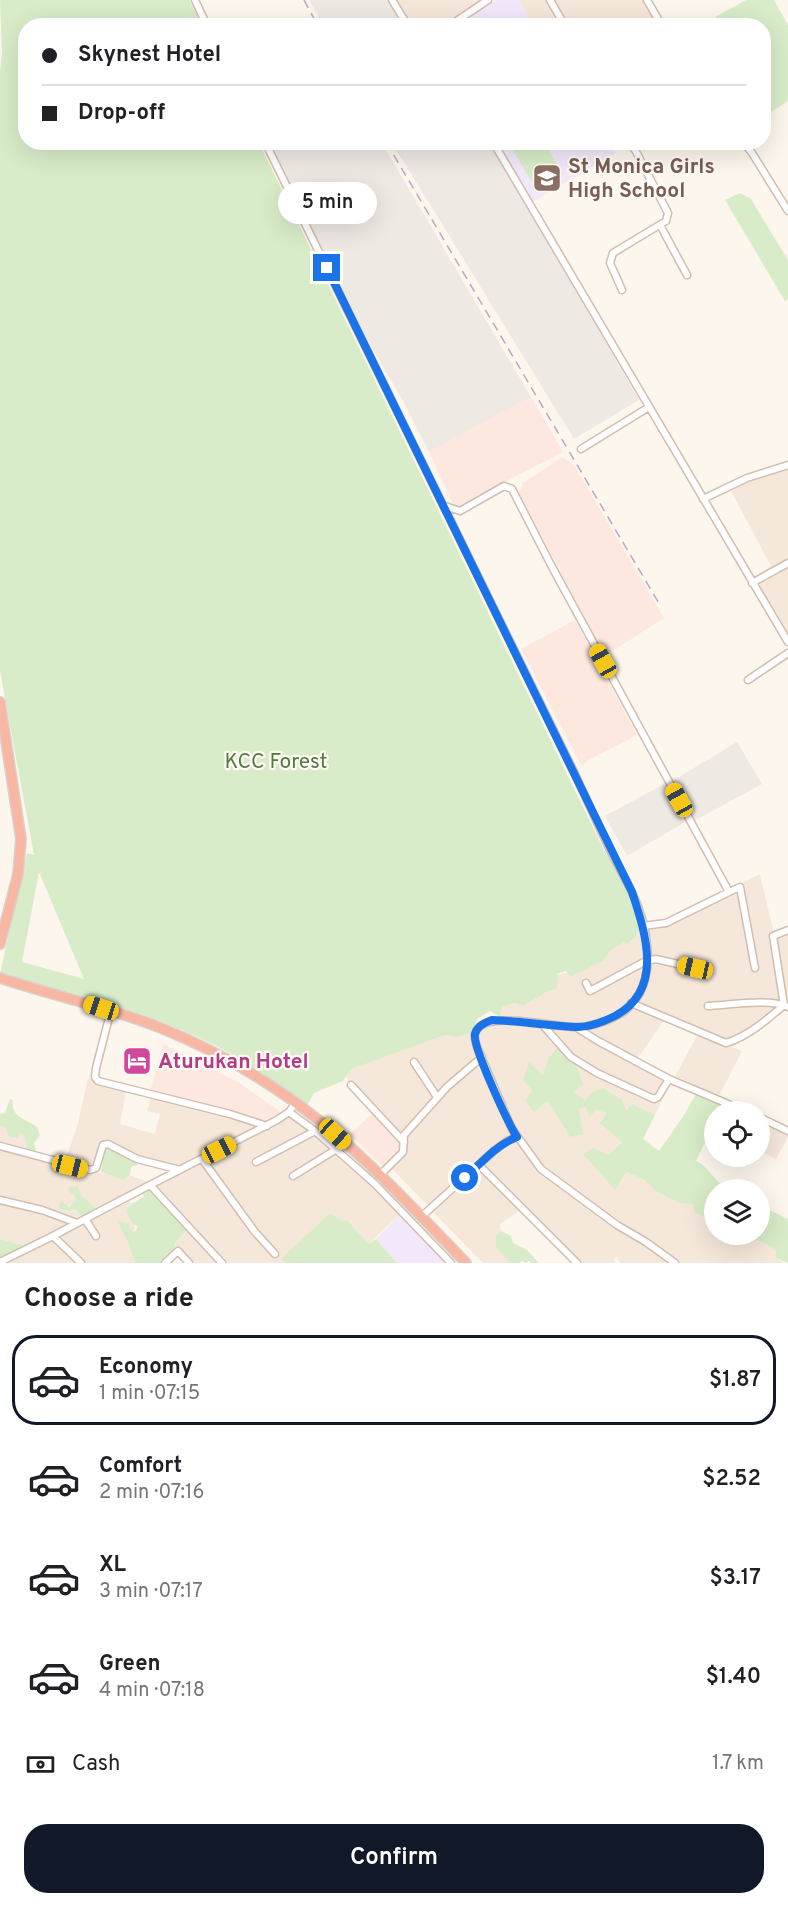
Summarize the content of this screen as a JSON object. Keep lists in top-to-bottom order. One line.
{"parks":["KCC Forest"],"places":{"school or university":["St Monica Girls High School"],"hotel":["Aturukan Hotel"]},"page":{"banner":["Skynest Hotel","Drop-off"],"bubble":"5 min","heading":"Choose a ride","list":[{"name":"Economy","note":"1 min · 07:15","value":"$1.87"},{"name":"Comfort","note":"2 min · 07:16","value":"$2.52"},{"name":"XL","note":"3 min · 07:17","value":"$3.17"},{"name":"Green","note":"4 min · 07:18","value":"$1.40"}],"pay":["Cash","1.7 km"],"buttons":"Confirm"}}
